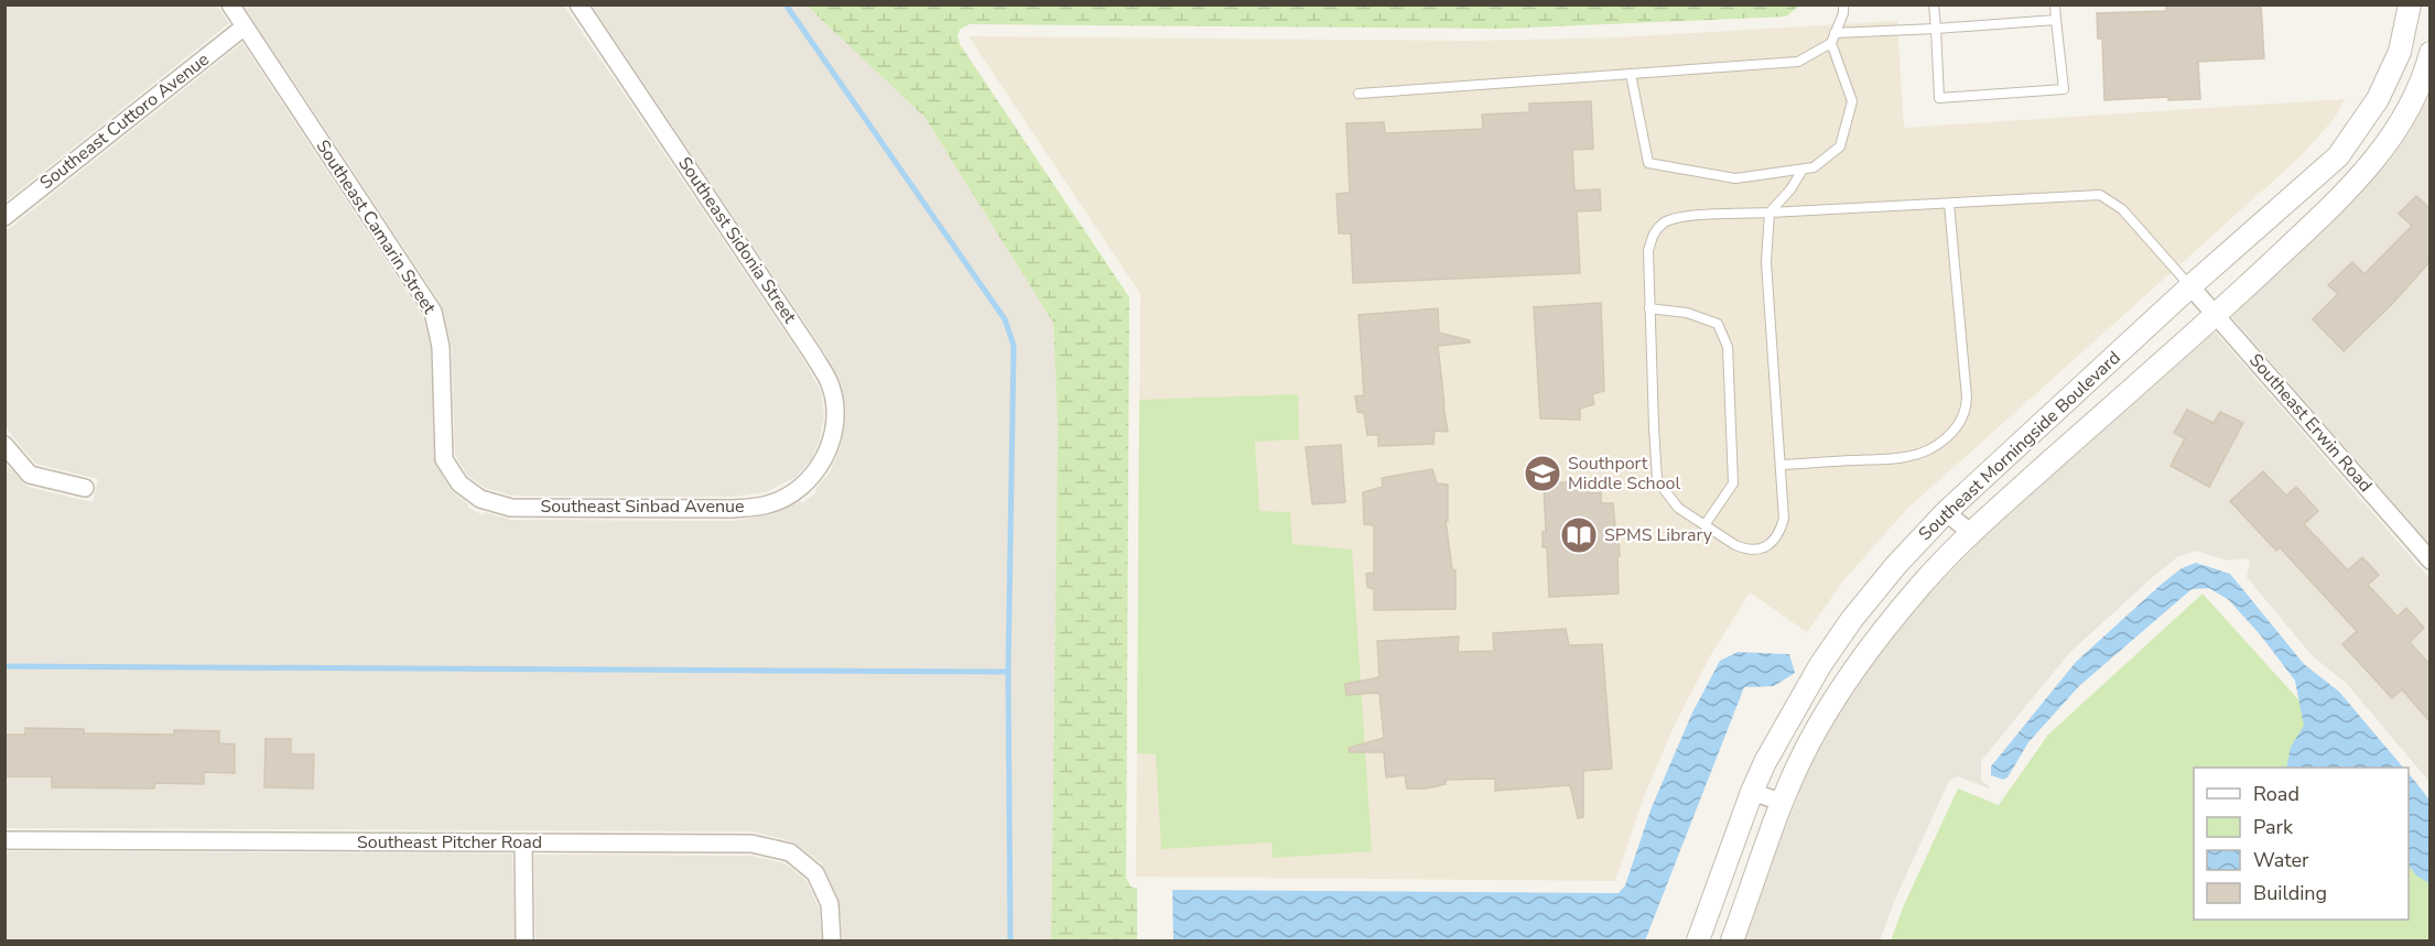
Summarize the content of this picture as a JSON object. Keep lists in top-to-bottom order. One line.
{"streets":{"street":["Southeast Cuttoro Avenue","Southeast Camarin Street","Southeast Sidonia Street","Southeast Erwin Road","Southeast Morningside Boulevard","Southeast Sinbad Avenue","Southeast Pitcher Road"]},"crossings":[["Southeast Cuttoro Avenue","Southeast Camarin Street"],["Southeast Camarin Street","Southeast Sinbad Avenue"],["Southeast Sidonia Street","Southeast Sinbad Avenue"],["Southeast Erwin Road","Southeast Morningside Boulevard"]],"places":{"school or university":["Southport Middle School"],"library":["SPMS Library"]},"legend":["Road","Park","Water","Building"]}
